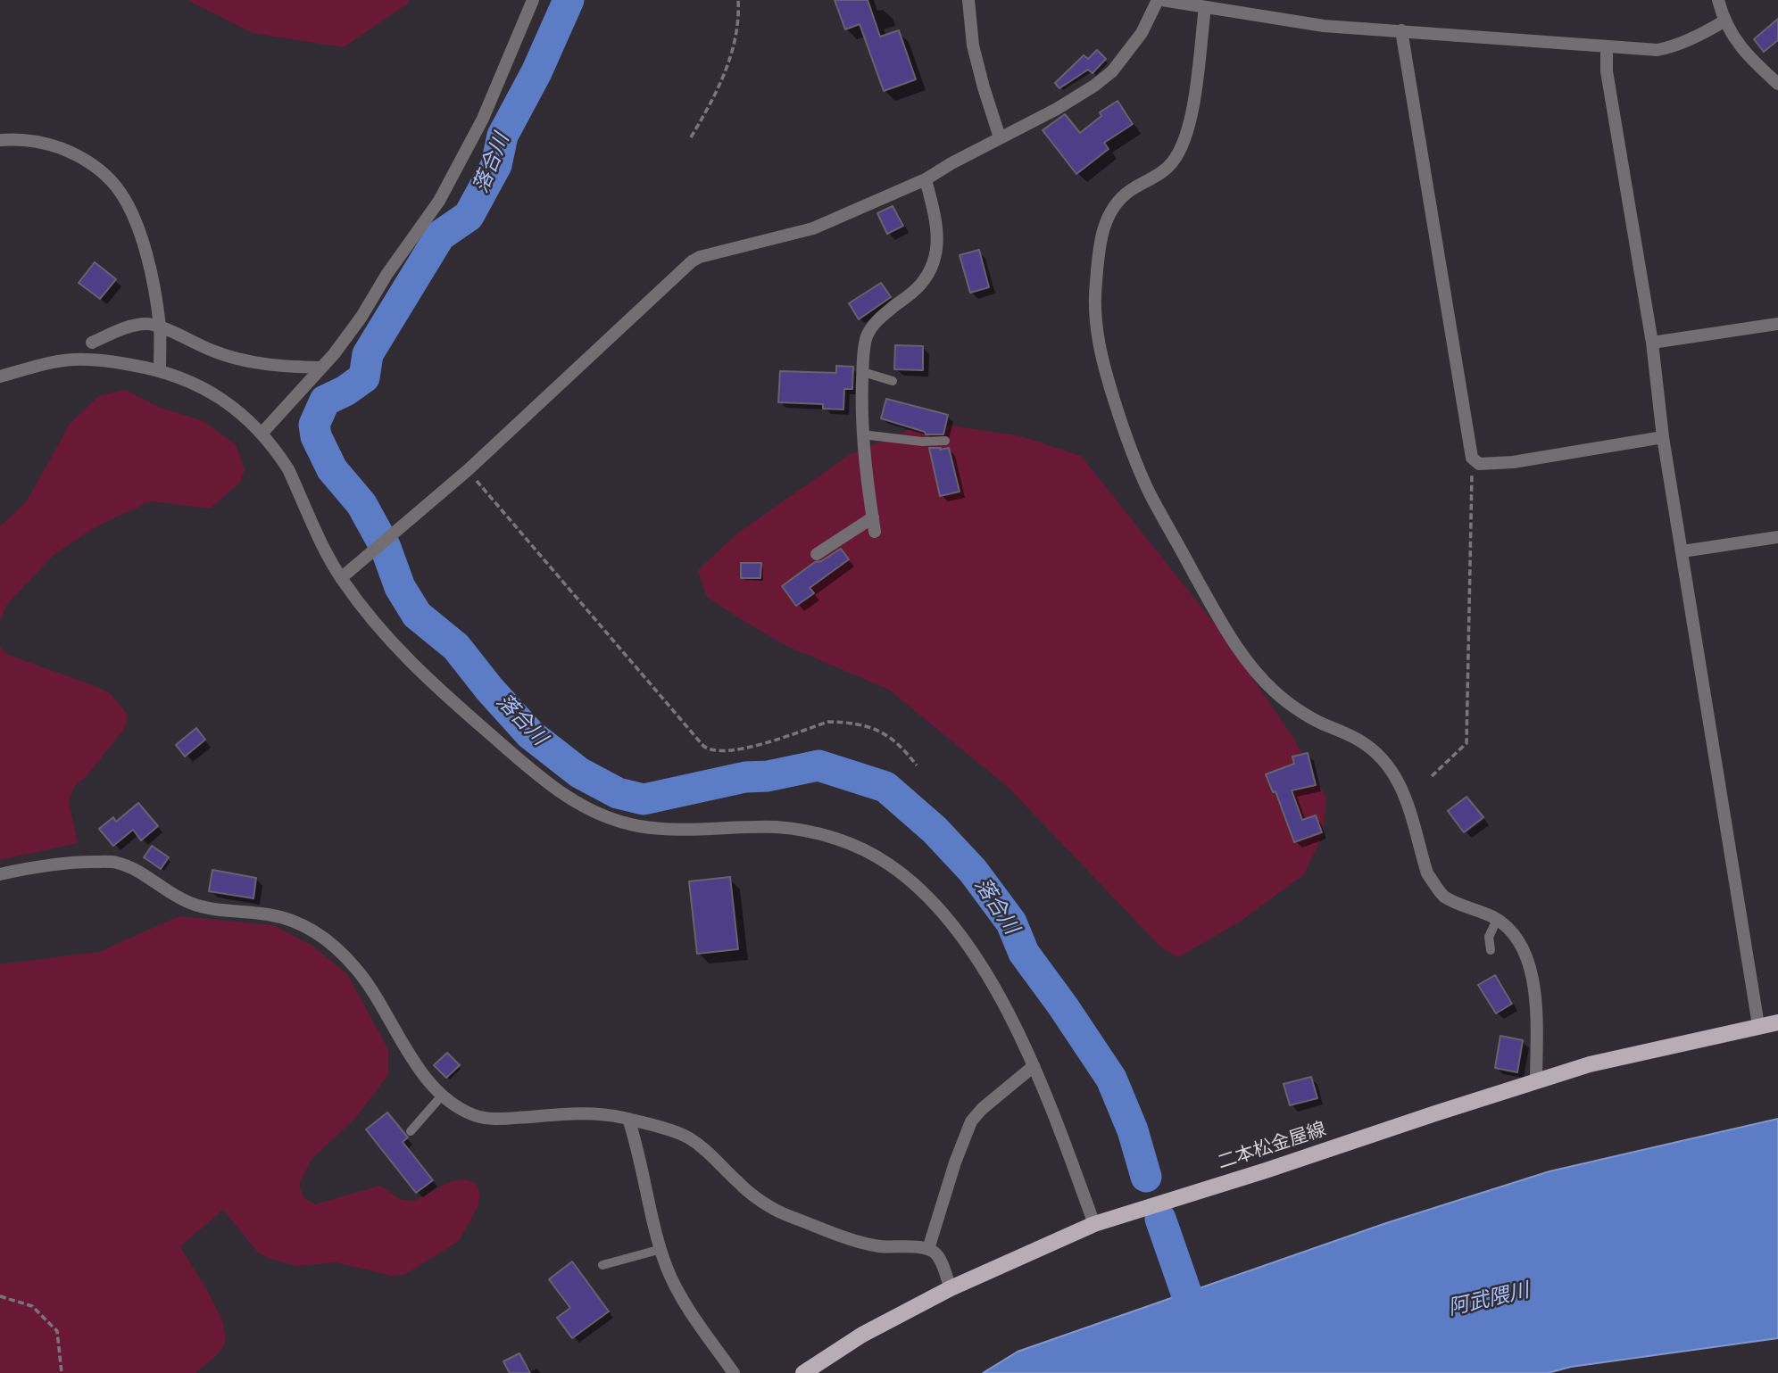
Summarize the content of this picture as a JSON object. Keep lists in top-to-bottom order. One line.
{"streets":{"main road":["二本松金屋線"]},"water":["落合川","阿武隈川"]}
